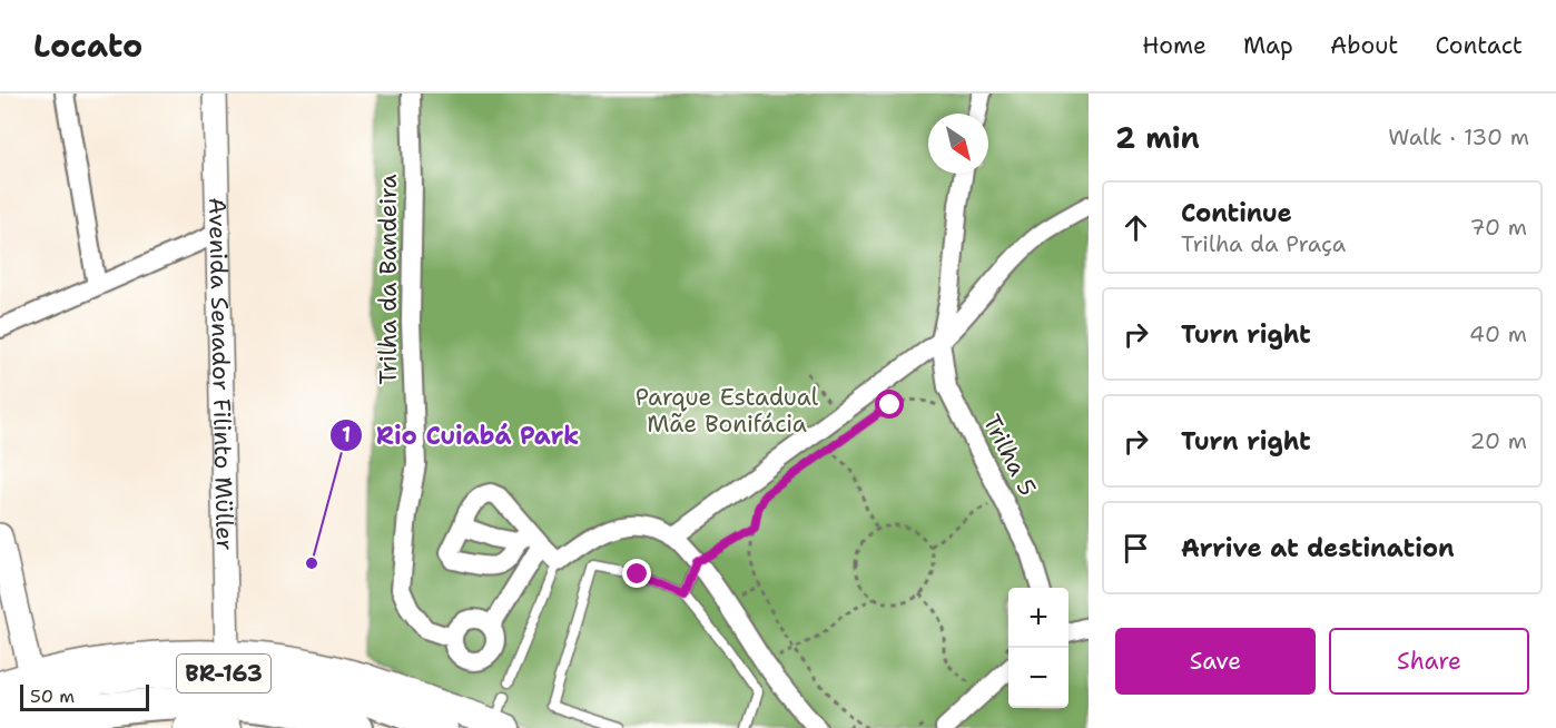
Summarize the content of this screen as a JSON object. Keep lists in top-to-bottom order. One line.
{"streets":{"highway":["BR-163"],"street":["Trilha da Bandeira","Avenida Senador Filinto Müller","Trilha 5"]},"parks":["Parque Estadual Mãe Bonifácia"],"places":["Rio Cuiabá Park"],"scale_bar":"50 m","north":"bottom right","page":{"header":"Locato","nav":["Home","Map","About","Contact"],"heading":["2 min","Walk · 130 m"],"list":[["Continue","Trilha da Praça","70 m"],["Turn right","40 m"],["Turn right","20 m"],"Arrive at destination"],"map_buttons":["+","−"],"buttons":["Save","Share"],"scale":"50 m"}}
